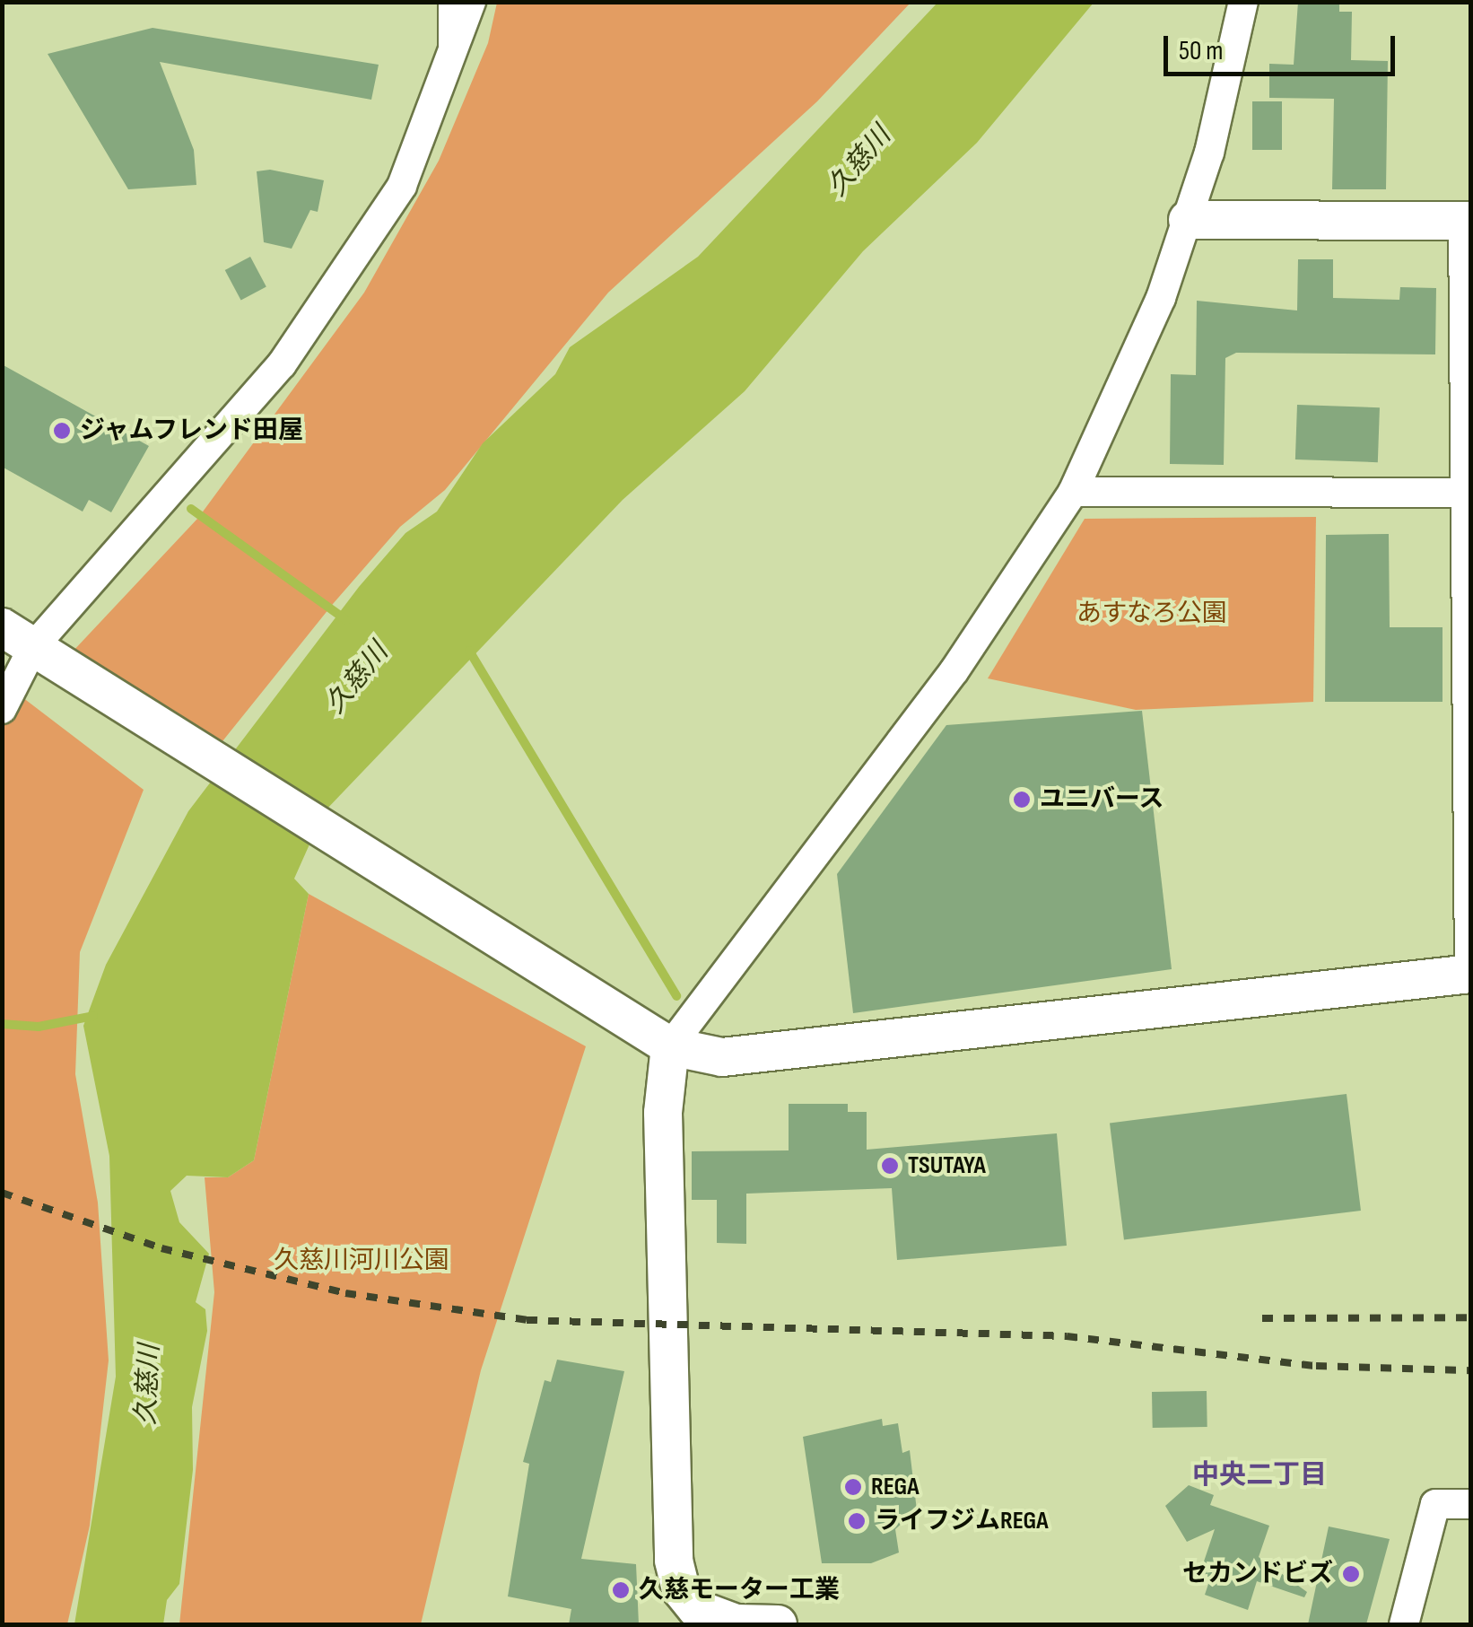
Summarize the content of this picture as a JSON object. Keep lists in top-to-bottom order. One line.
{"districts":["中央二丁目"],"water":["久慈川"],"parks":["あすなろ公園","久慈川河川公園"],"places":["ジャムフレンド田屋","ユニバース","TSUTAYA","REGA","ライフジムREGA","セカンドビズ","久慈モーター工業"],"scale_bar":"50 m"}
